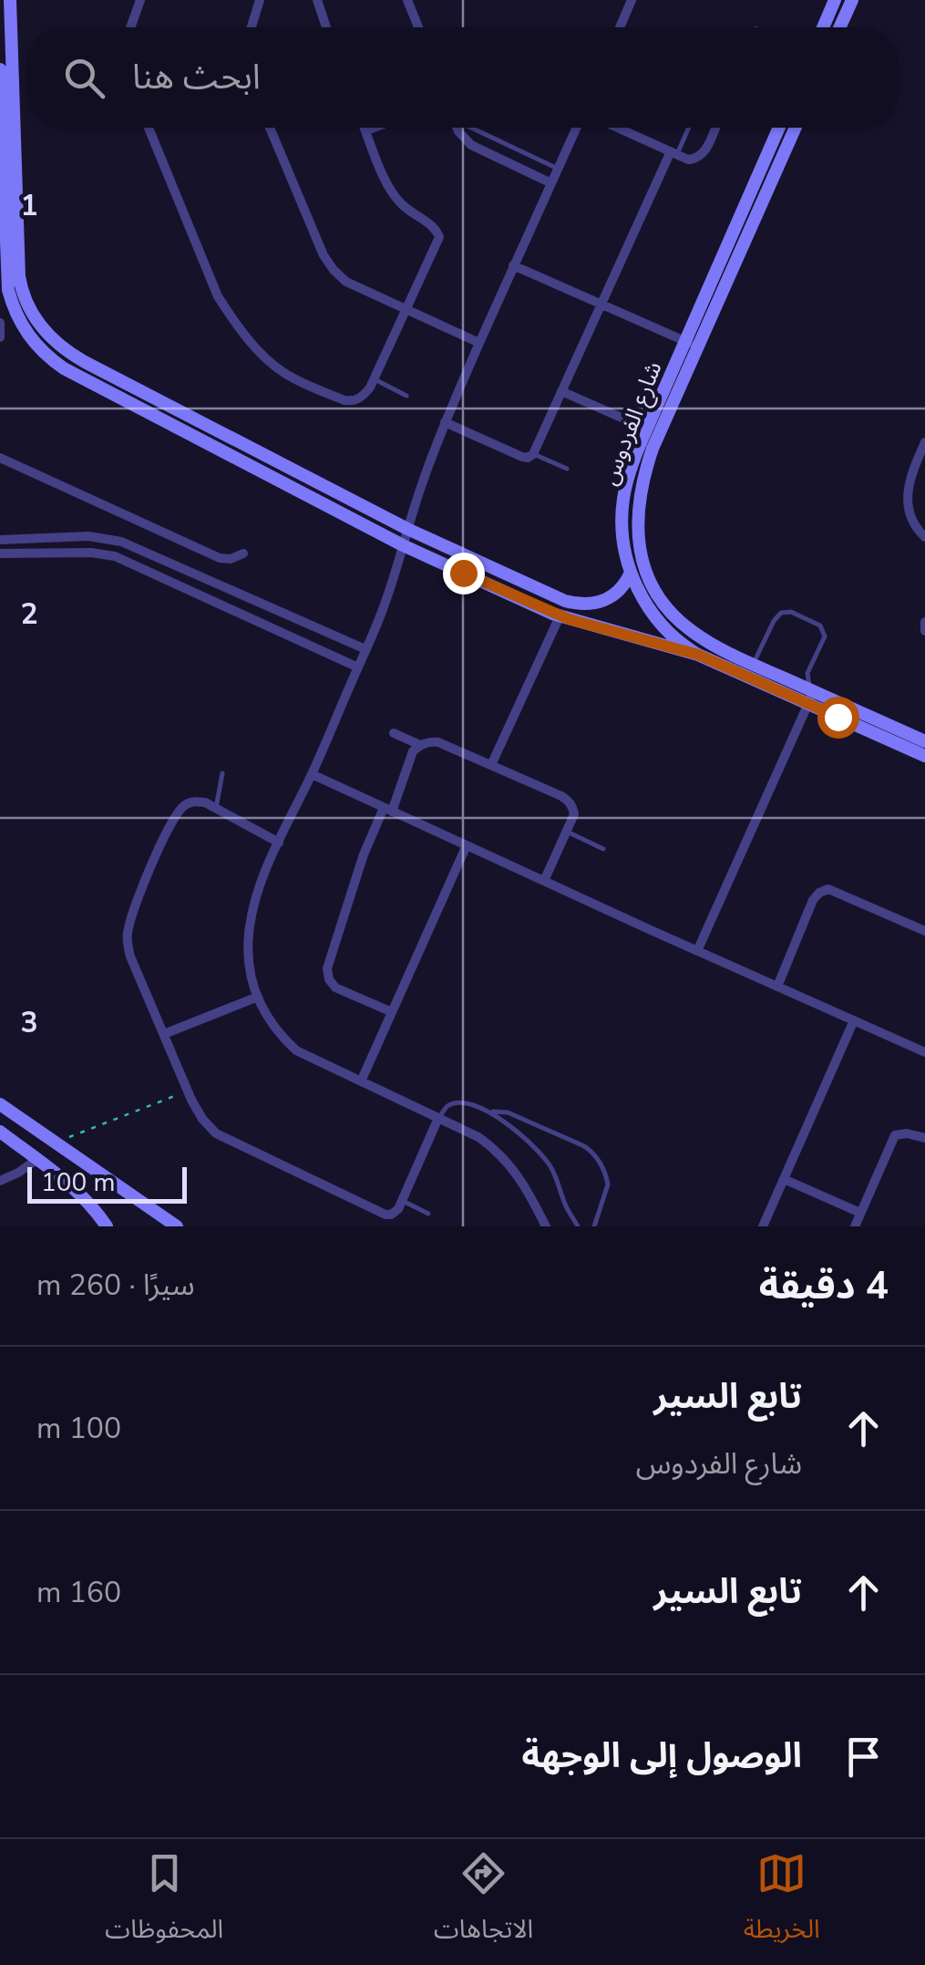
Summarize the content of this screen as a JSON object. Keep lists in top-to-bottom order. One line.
{"streets":{"street":["شارع الفردوس"]},"scale_bar":"100 m","page":{"search":"ابحث هنا","scale":"100 m","heading":["4 دقيقة","سيرًا · 260 m"],"list":[["تابع السير","شارع الفردوس","100 m"],["تابع السير","160 m"],"الوصول إلى الوجهة"],"nav":["الخريطة","الاتجاهات","المحفوظات"]},"grid":{"rows":["1","2","3"]}}
